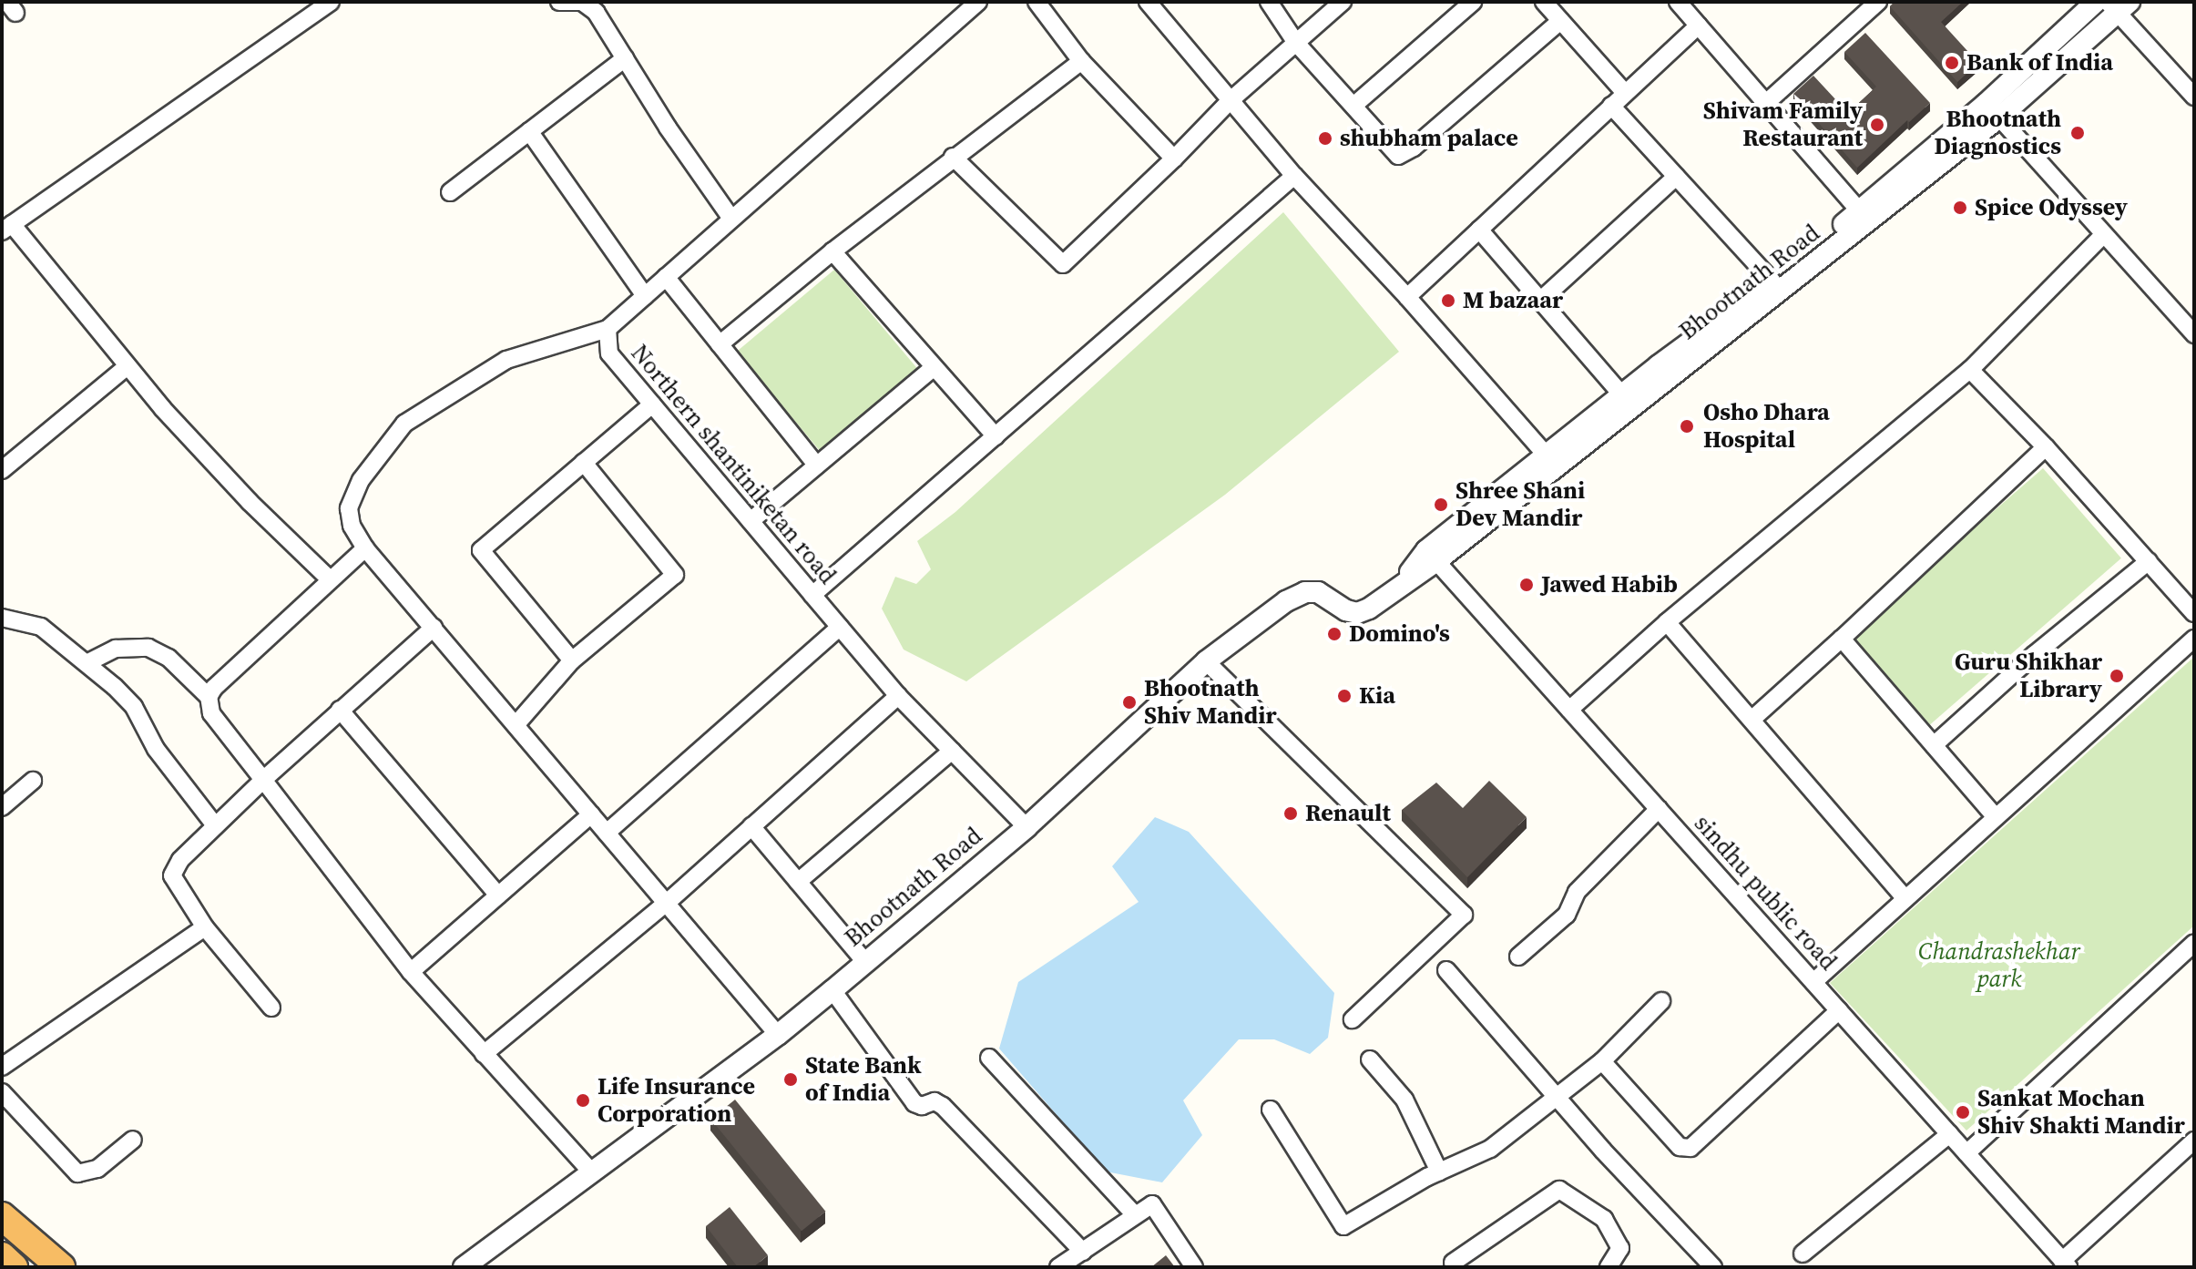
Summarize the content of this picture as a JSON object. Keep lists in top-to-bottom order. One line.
{"streets":{"street":["Bhootnath Road","Northern shantiniketan road","sindhu public road"]},"crossings":[["Bhootnath Road","Northern shantiniketan road"],["Bhootnath Road","sindhu public road"]],"parks":["Chandrashekhar park"],"places":["Bank of India","Shivam Family Restaurant","Bhootnath Diagnostics","shubham palace","Spice Odyssey","M bazaar","Osho Dhara Hospital","Shree Shani Dev Mandir","Jawed Habib","Domino's","Guru Shikhar Library","Kia","Bhootnath Shiv Mandir","Renault","State Bank of India","Life Insurance Corporation","Sankat Mochan Shiv Shakti Mandir"]}
